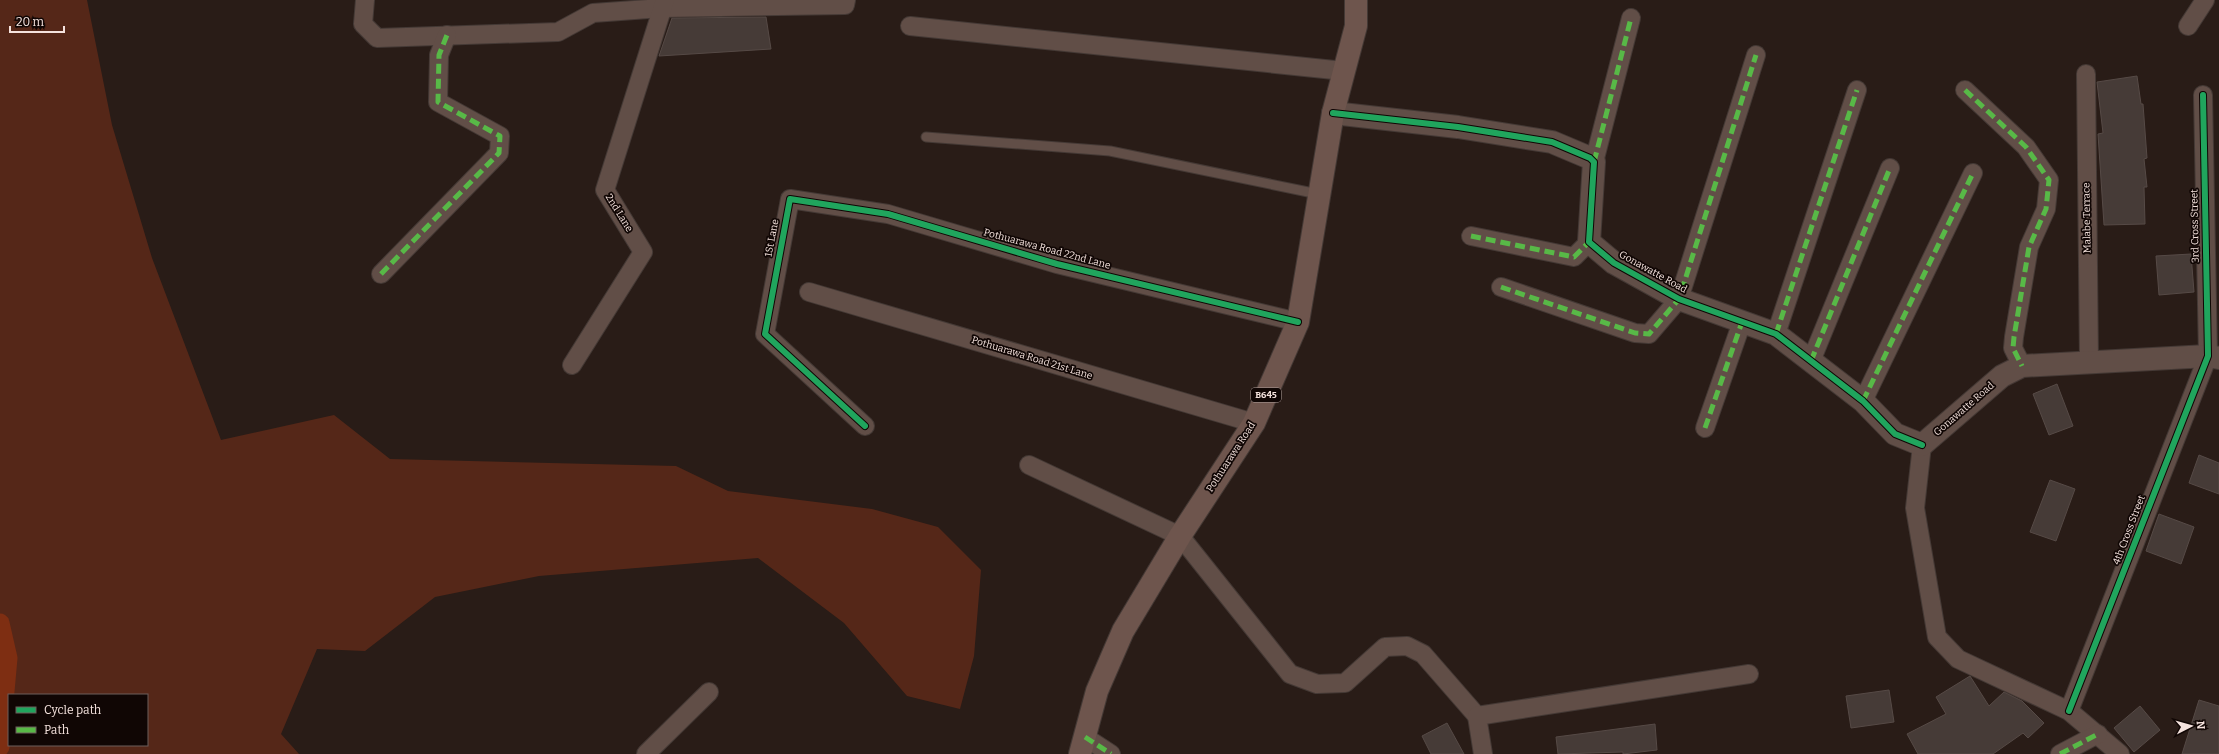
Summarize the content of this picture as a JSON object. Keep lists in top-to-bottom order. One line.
{"streets":{"main road":["B645","Pothuarawa Road"],"street":["2nd Lane","Malabe Terrace","3rd Cross Street","1St Lane","Pothuarawa Road 22nd Lane","Gonawatte Road","Pothuarawa Road 21st Lane","4th Cross Street"]},"crossings":[["Malabe Terrace","Gonawatte Road"],["3rd Cross Street","Gonawatte Road"],["3rd Cross Street","4th Cross Street"],["1St Lane","Pothuarawa Road 22nd Lane"],["Pothuarawa Road 22nd Lane","Pothuarawa Road"],["Gonawatte Road","4th Cross Street"],["Pothuarawa Road 21st Lane","Pothuarawa Road"]],"legend":["Cycle path","Path"],"scale_bar":"20 m","north":"right"}
